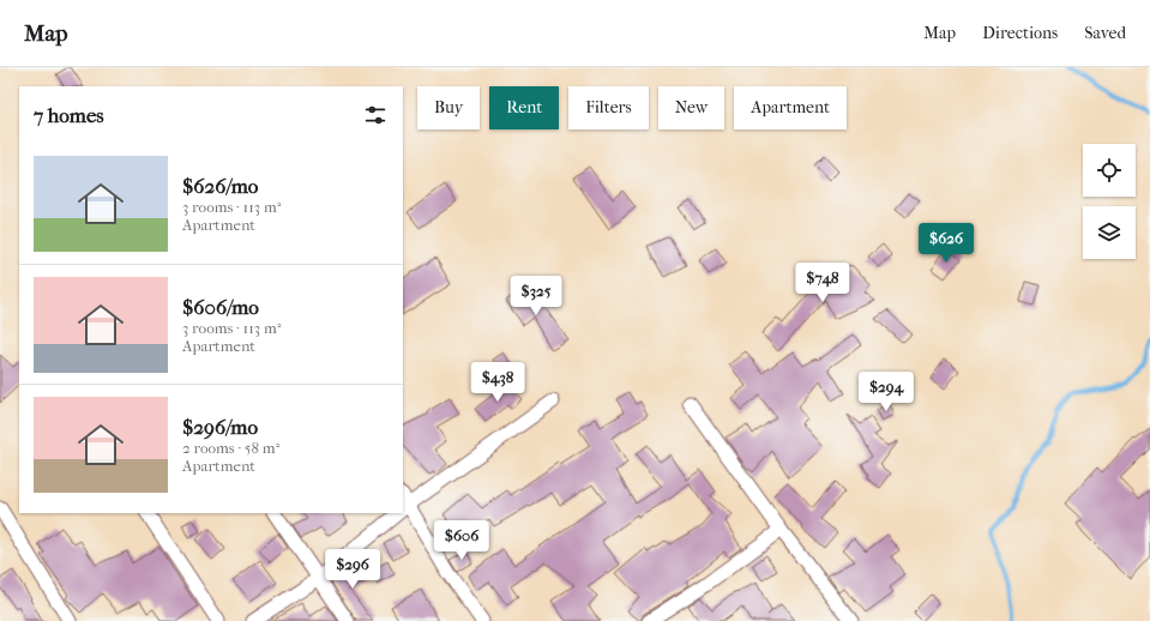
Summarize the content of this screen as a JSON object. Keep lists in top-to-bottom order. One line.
{"page":{"header":"Map","nav":["Map","Directions","Saved"],"chip":["Buy","Rent","Filters","New","Apartment"],"heading":"7 homes","list":[{"name":"$626/mo","note":"3 rooms · 113 m² · Apartment"},{"name":"$606/mo","note":"3 rooms · 113 m² · Apartment"},{"name":"$296/mo","note":"2 rooms · 58 m² · Apartment"}],"price":["$626","$748","$325","$438","$294","$606","$296"]}}
